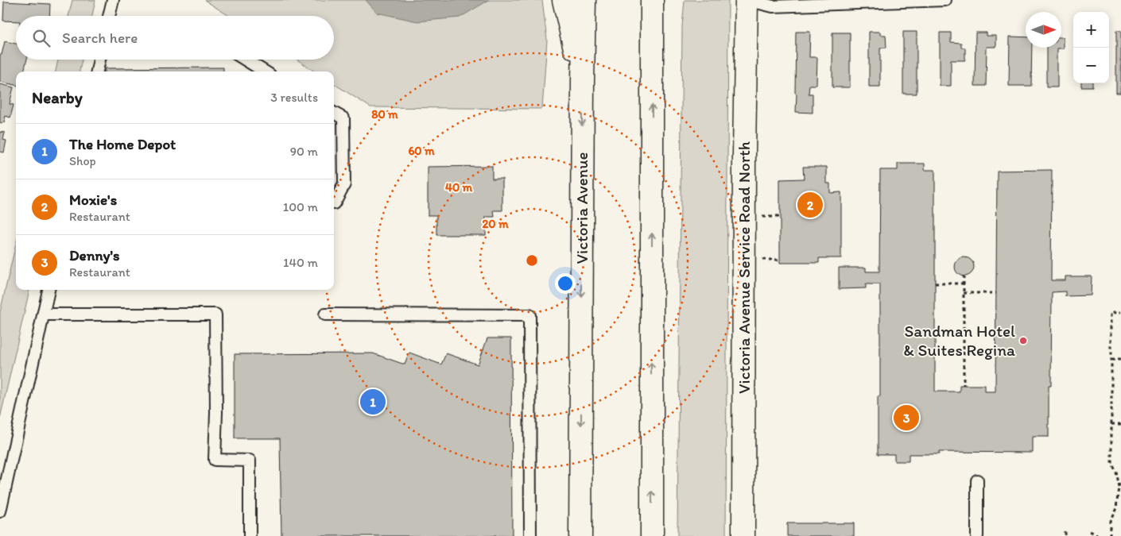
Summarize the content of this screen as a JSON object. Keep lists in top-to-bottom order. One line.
{"streets":{"main road":["Victoria Avenue","Victoria Avenue Service Road North"]},"places":["Sandman Hotel & Suites Regina"],"north":"right","page":{"map_buttons":["+","−"],"search":"Search here","heading":["Nearby","3 results"],"list":[{"mark":"1","name":"The Home Depot","note":"Shop","value":"90 m"},{"mark":"2","name":"Moxie's","note":"Restaurant","value":"100 m"},{"mark":"3","name":"Denny's","note":"Restaurant","value":"140 m"}],"pins":["2","1","3"]},"rings":["80 m","60 m","40 m","20 m"]}
